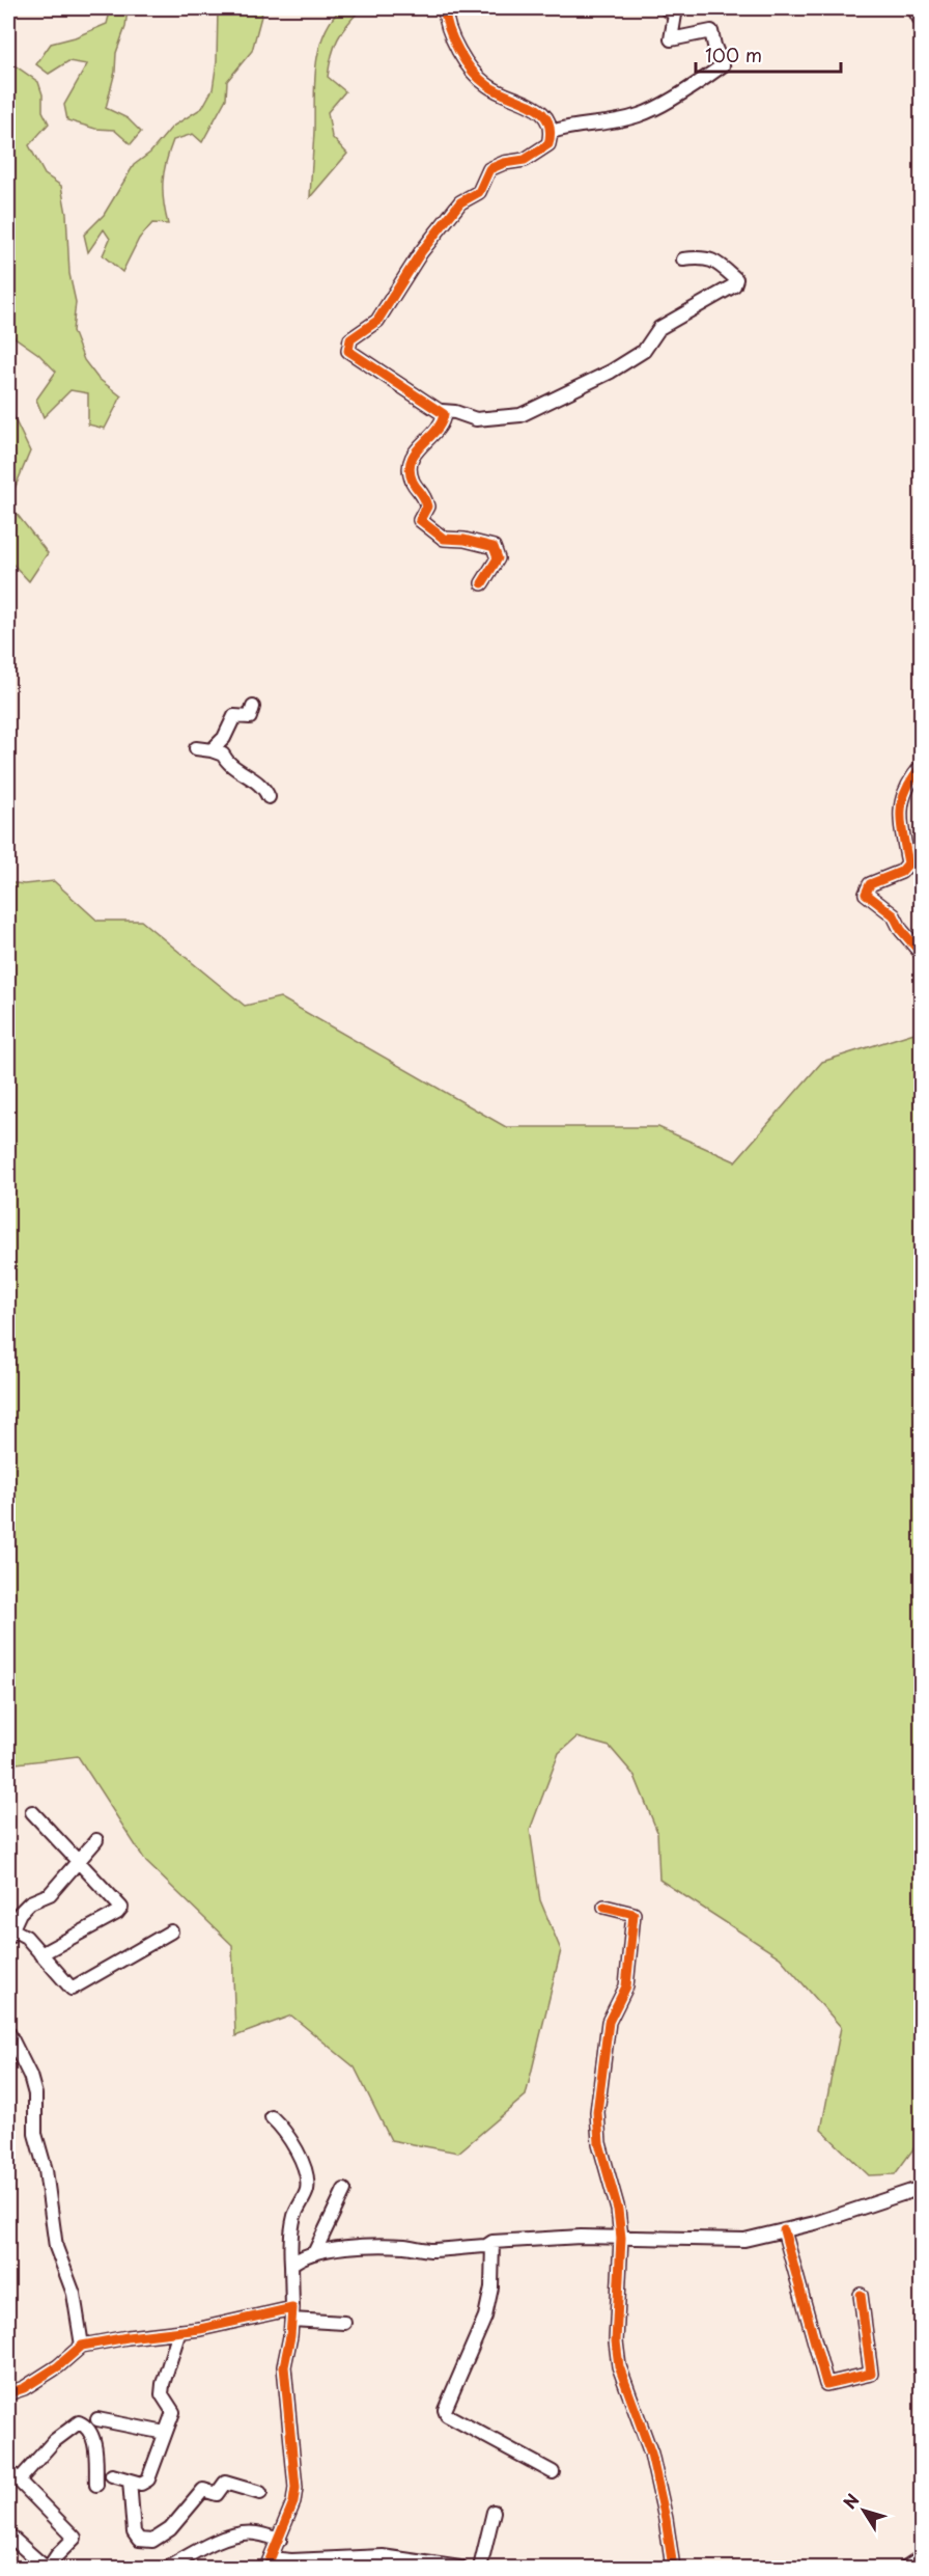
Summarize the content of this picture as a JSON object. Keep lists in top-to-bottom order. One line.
{"scale_bar":"100 m","north":"top left"}
